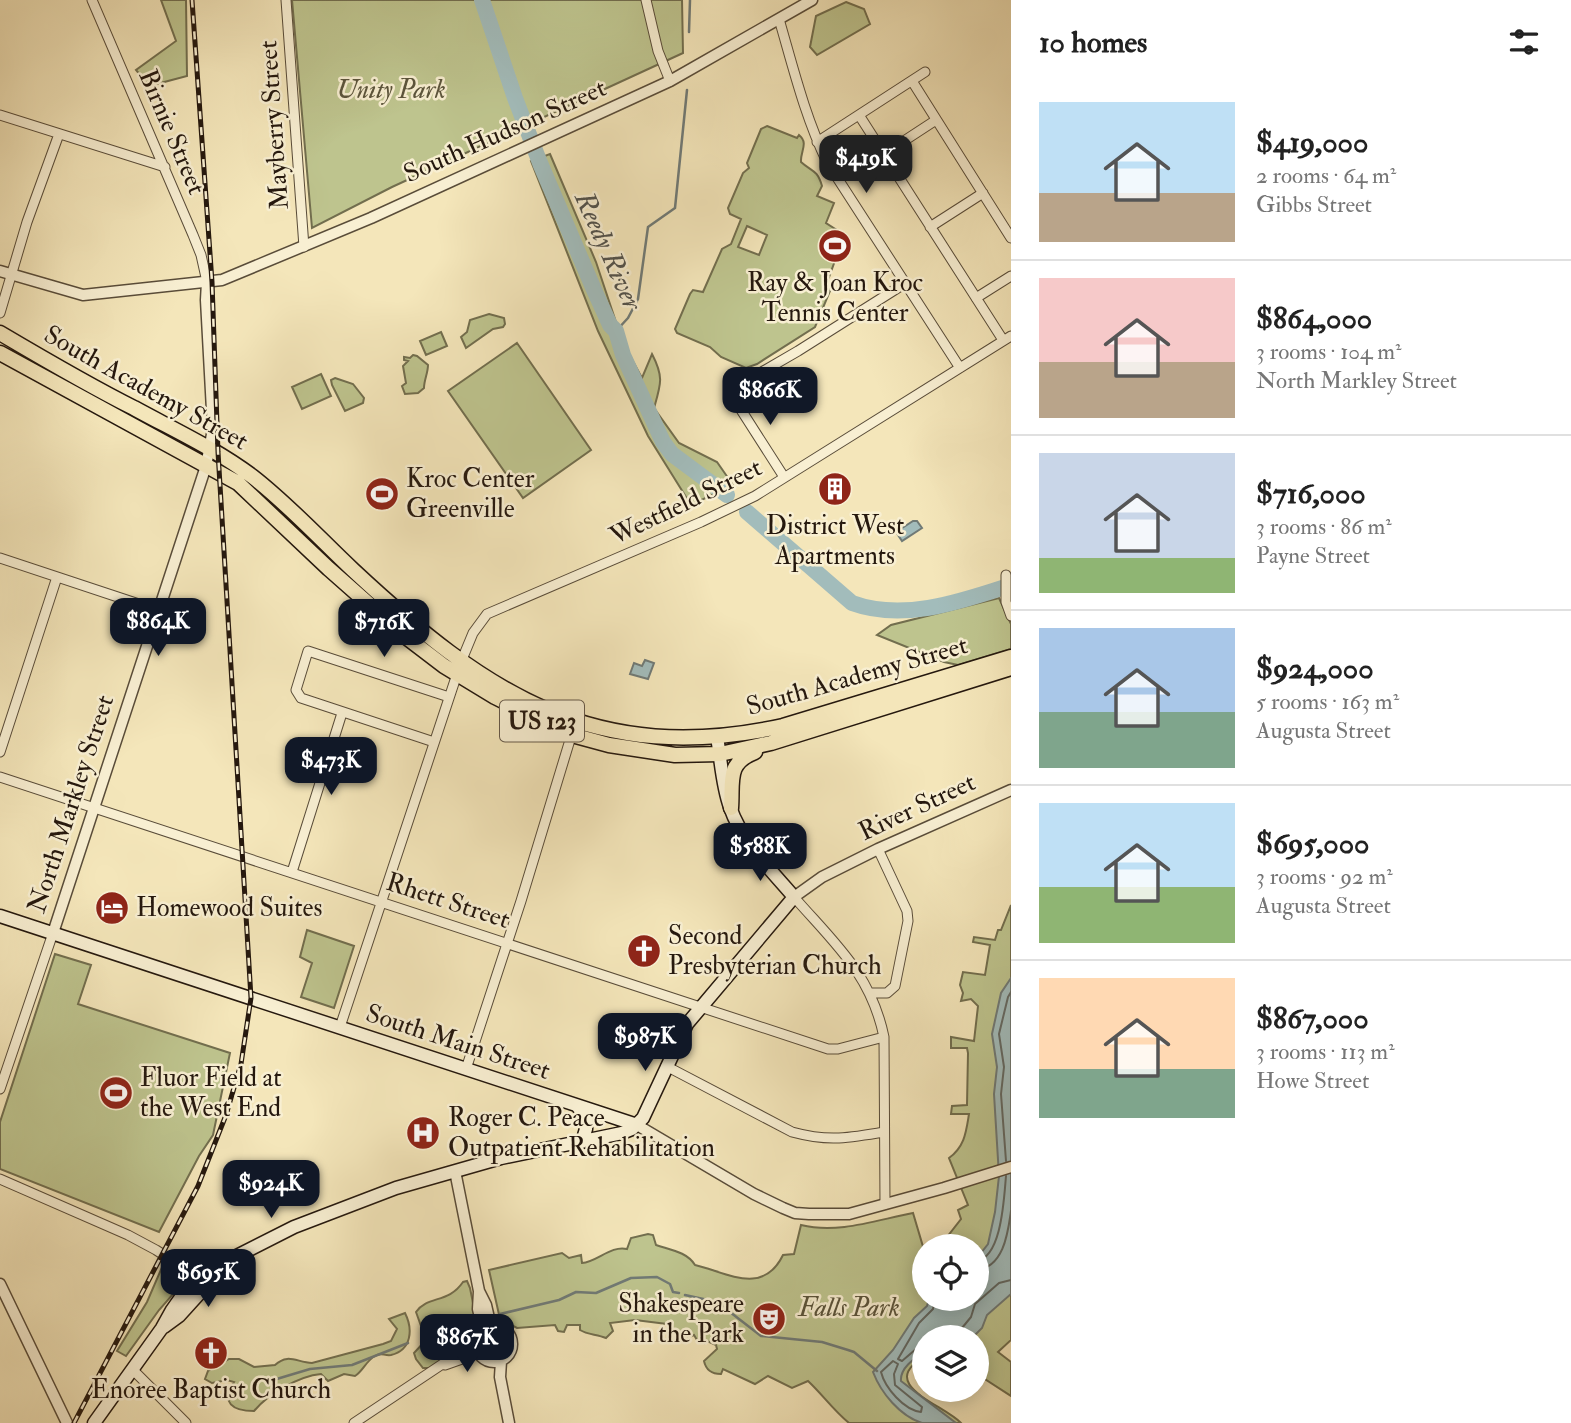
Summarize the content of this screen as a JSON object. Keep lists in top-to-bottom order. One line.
{"streets":{"highway":["South Academy Street","US 123"],"main road":["River Street","South Main Street"],"street":["Mayberry Street","South Hudson Street","Birnie Street","Westfield Street","North Markley Street","Rhett Street"]},"crossings":[["Mayberry Street","South Hudson Street"],["South Hudson Street","Birnie Street"],["South Hudson Street","North Markley Street"],["Birnie Street","North Markley Street"],["South Academy Street","Westfield Street"],["South Academy Street","North Markley Street"],["Westfield Street","Rhett Street"],["Westfield Street","South Main Street"],["North Markley Street","Rhett Street"],["North Markley Street","South Main Street"],["River Street","Rhett Street"],["River Street","South Main Street"]],"water":["Reedy River"],"parks":["Unity Park","Falls Park"],"places":{"sports":["Ray & Joan Kroc Tennis Center","Kroc Center Greenville","Fluor Field at the West End"],"building":["District West Apartments"],"hotel":["Homewood Suites"],"church":["Second Presbyterian Church","Enoree Baptist Church"],"hospital":["Roger C. Peace Outpatient Rehabilitation"],"theatre":["Shakespeare in the Park"]},"page":{"heading":"10 homes","list":[{"name":"$419,000","note":"2 rooms · 64 m² · Gibbs Street"},{"name":"$864,000","note":"3 rooms · 104 m² · North Markley Street"},{"name":"$716,000","note":"3 rooms · 86 m² · Payne Street"},{"name":"$924,000","note":"5 rooms · 163 m² · Augusta Street"},{"name":"$695,000","note":"3 rooms · 92 m² · Augusta Street"},{"name":"$867,000","note":"3 rooms · 113 m² · Howe Street"}],"price":["$419K","$866K","$864K","$716K","$473K","$588K","$987K","$924K","$695K","$867K"]}}
